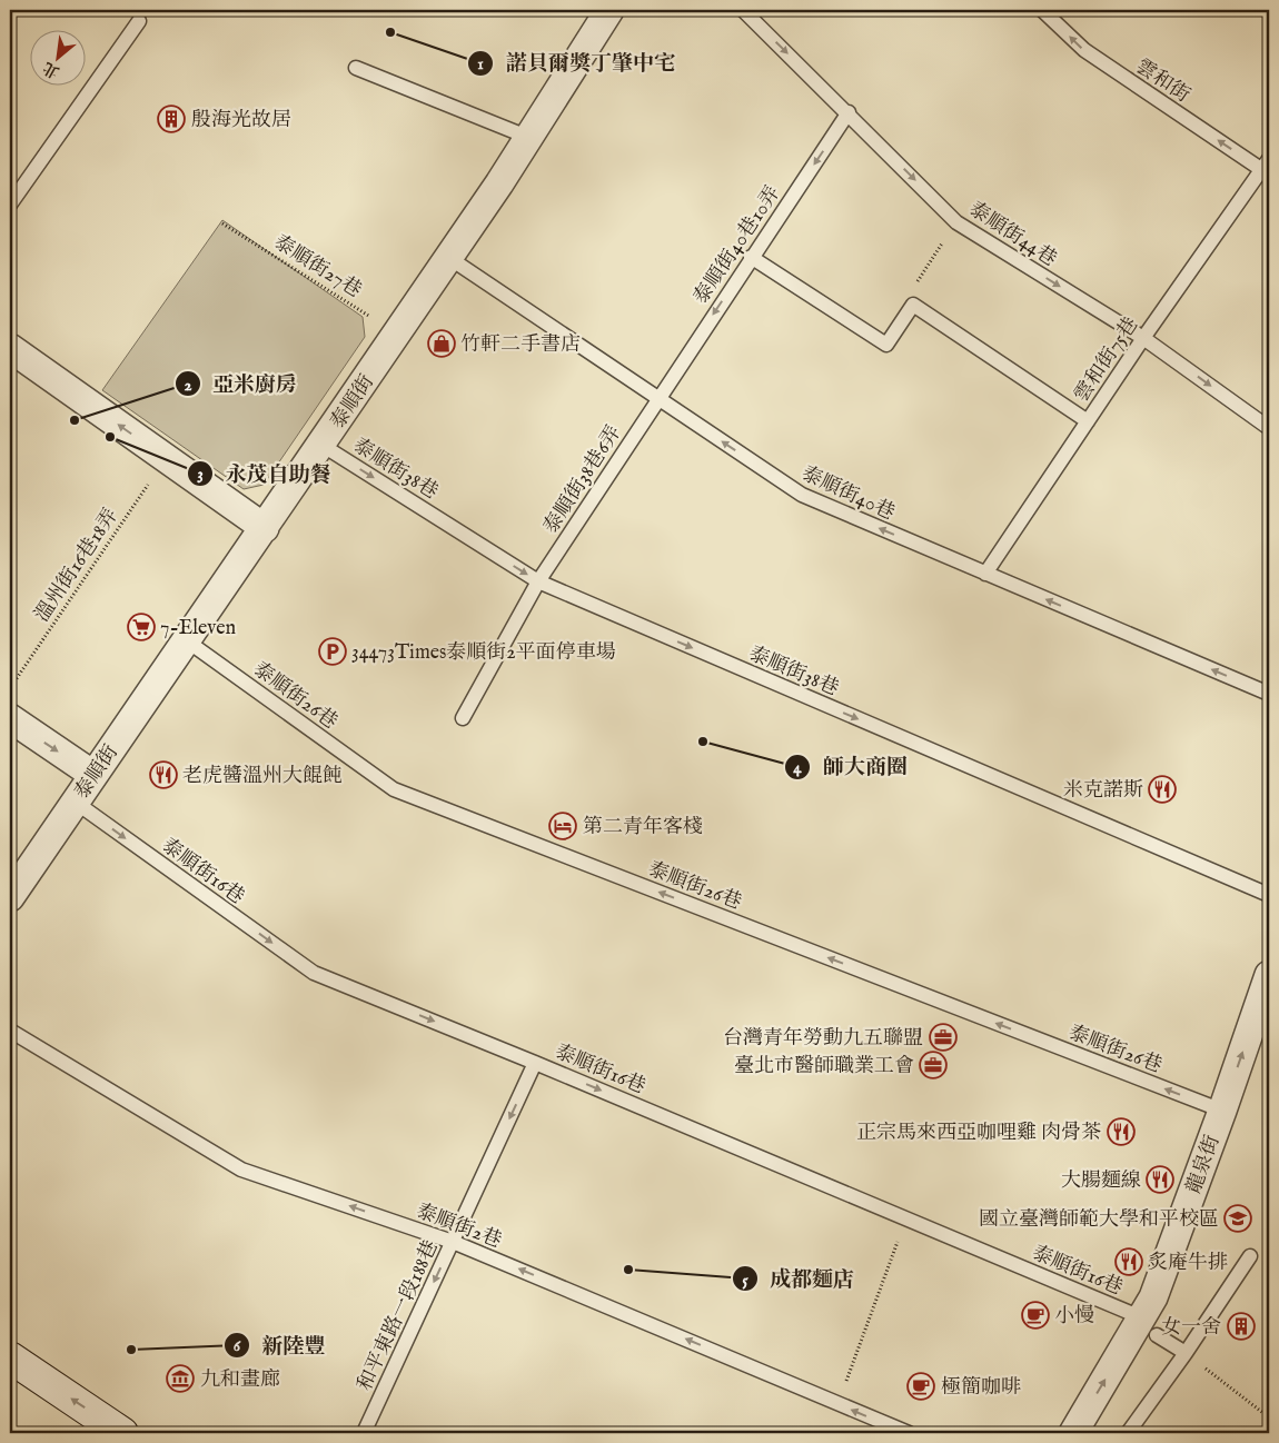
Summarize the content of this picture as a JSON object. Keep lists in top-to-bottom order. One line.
{"streets":{"street":["泰順街","龍泉街"],"lane":["雲和街","泰順街44巷","泰順街40巷10弄","雲和街75巷","泰順街38巷","泰順街38巷6弄","泰順街40巷","泰順街26巷","泰順街16巷","泰順街2巷","和平東路一段188巷"],"path":["泰順街27巷","溫州街16巷18弄"]},"crossings":[["雲和街","雲和街75巷"],["泰順街44巷","泰順街40巷10弄"],["泰順街44巷","雲和街75巷"],["泰順街40巷10弄","泰順街38巷6弄"],["泰順街40巷10弄","泰順街40巷"],["泰順街27巷","泰順街"],["雲和街75巷","泰順街40巷"],["泰順街","泰順街38巷"],["泰順街","泰順街40巷"],["泰順街","泰順街26巷"],["泰順街","泰順街16巷"],["泰順街38巷","泰順街38巷6弄"],["泰順街38巷6弄","泰順街40巷"],["泰順街26巷","龍泉街"],["泰順街16巷","龍泉街"],["泰順街16巷","和平東路一段188巷"],["泰順街2巷","和平東路一段188巷"]],"one_way":["雲和街","泰順街40巷10弄","泰順街38巷","泰順街40巷","泰順街26巷","泰順街16巷","龍泉街","泰順街2巷","和平東路一段188巷"],"places":{"other":["諾貝爾獎丁肇中宅","亞米廚房","永茂自助餐","師大商圈","成都麵店","新陸豐"],"building":["殷海光故居","女一舍"],"shop":["竹軒二手書店"],"supermarket":["7-Eleven"],"parking":["34473Times泰順街2平面停車場"],"restaurant":["老虎醬溫州大餛飩","米克諾斯","正宗馬來西亞咖哩雞 肉骨茶","大腸麵線","炙庵牛排"],"hotel":["第二青年客棧"],"office":["台灣青年勞動九五聯盟","臺北市醫師職業工會"],"school or university":["國立臺灣師範大學和平校區"],"cafe":["小慢","極簡咖啡"],"museum":["九和畫廊"]},"north":"bottom left"}
